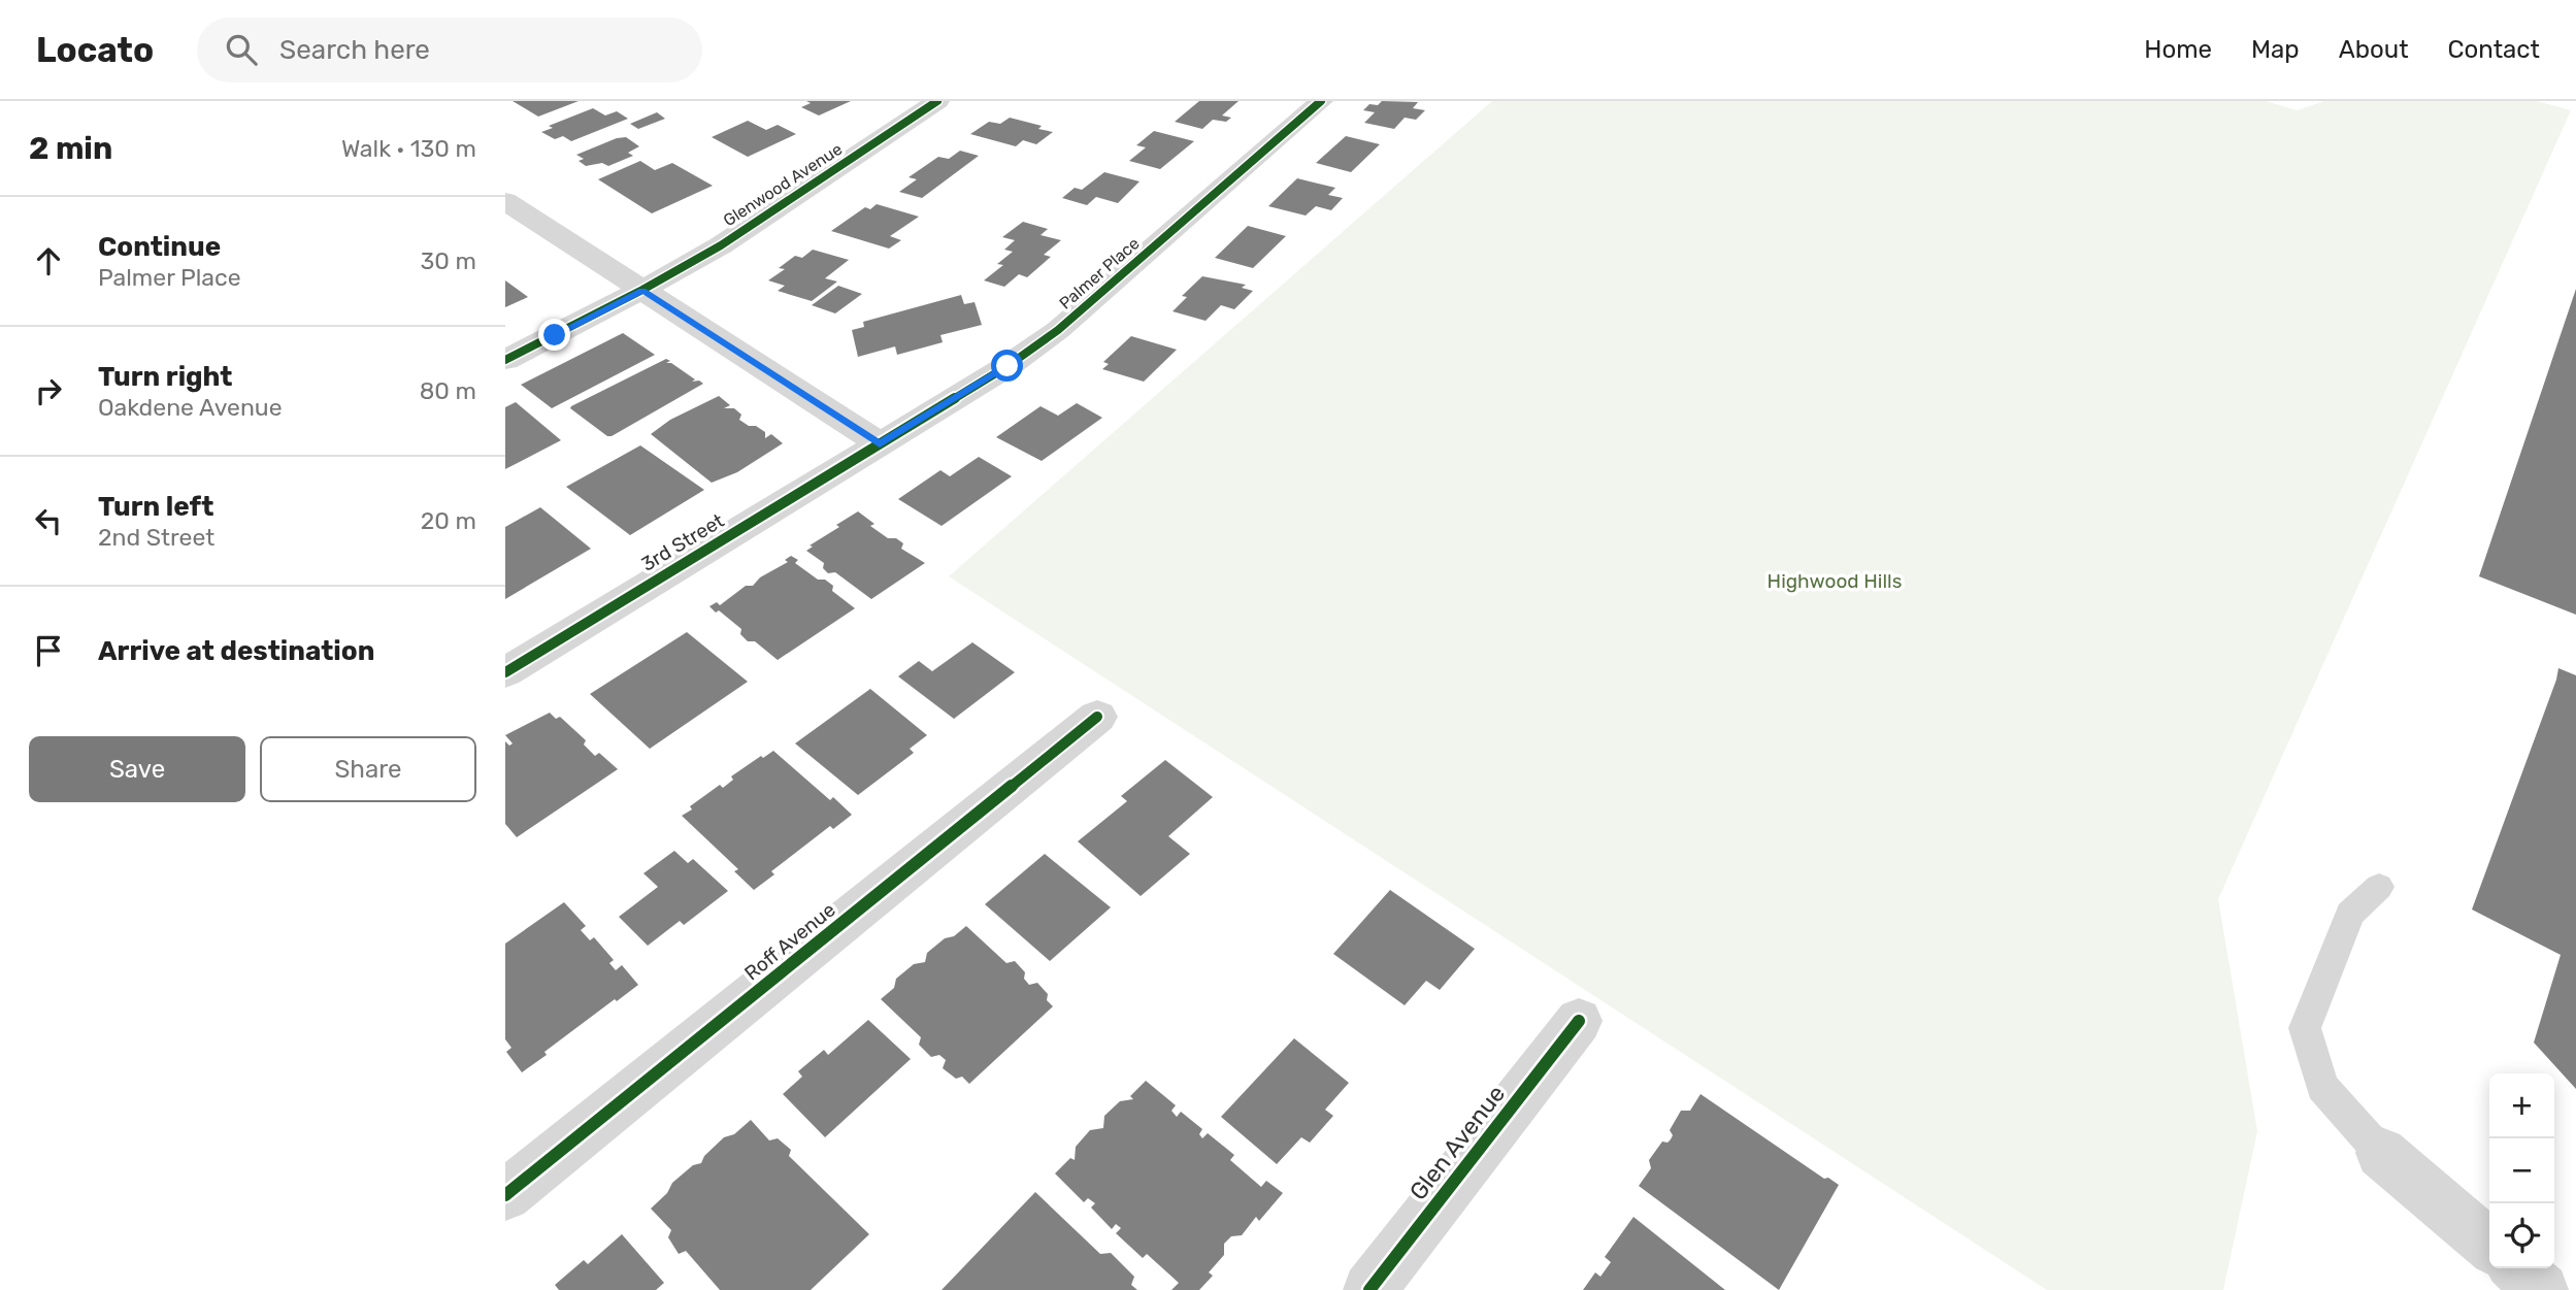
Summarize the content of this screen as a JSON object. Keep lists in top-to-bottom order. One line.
{"streets":{"street":["Glenwood Avenue","Palmer Place","3rd Street","Roff Avenue","Glen Avenue"]},"crossings":[["Palmer Place","3rd Street"]],"parks":["Highwood Hills"],"page":{"header":"Locato","search":"Search here","nav":["Home","Map","About","Contact"],"heading":["2 min","Walk · 130 m"],"list":[["Continue","Palmer Place","30 m"],["Turn right","Oakdene Avenue","80 m"],["Turn left","2nd Street","20 m"],"Arrive at destination"],"buttons":["Save","Share"],"map_buttons":["+","−"]}}
